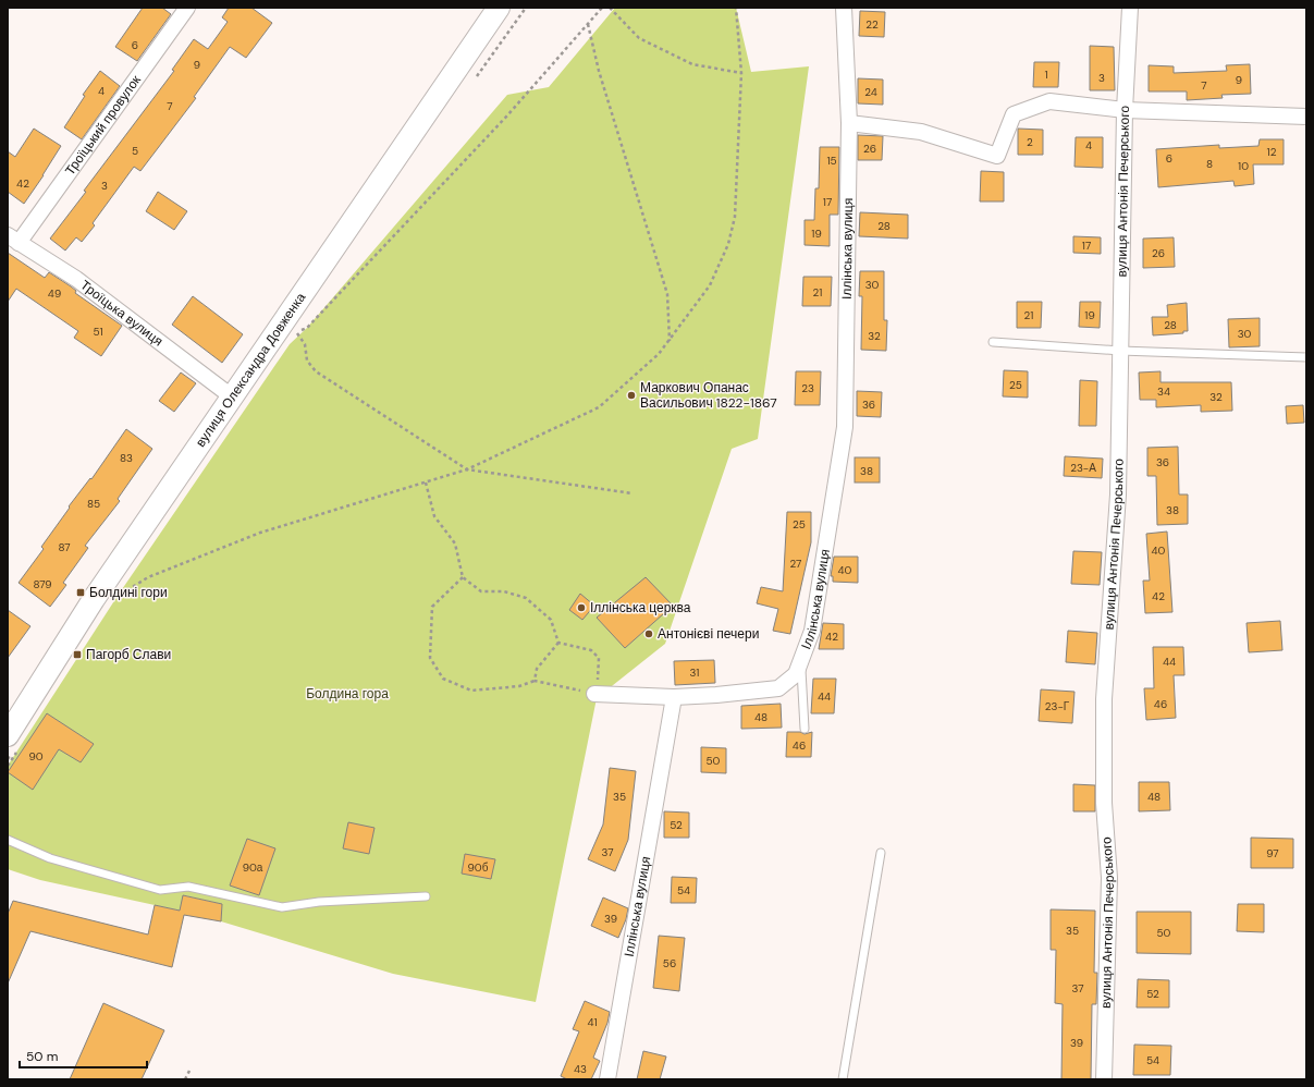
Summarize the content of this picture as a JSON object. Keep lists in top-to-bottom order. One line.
{"streets":{"main road":["вулиця Олександра Довженка"],"street":["Троїцький провулок","вулиця Антонія Печерського","Іллінська вулиця","Троїцька вулиця"]},"crossings":[["Троїцький провулок","Троїцька вулиця"],["Троїцька вулиця","вулиця Олександра Довженка"]],"parks":["Болдина гора"],"places":{"other":["Маркович Опанас Васильович 1822-1867","Іллінська церква","Антонієві печери"],"transit":["Болдині гори","Пагорб Слави"]},"house_numbers":["22","6","9","1","3","9","7","4","24","7","2","4","26","5","12","6","15","8","10","42","3","17","28","19","17","26","30","21","49","21","19","28","51","30","32","25","23","34","32","36","83","36","23-А","38","85","38","25","87","40","27","40","879","42","42","44","31","44","46","23-Г","48","46","90","50","35","48","52","37","97","90а","90б","54","39","35","50","56","37","52","41","39","54","43"],"scale_bar":"50 m"}
